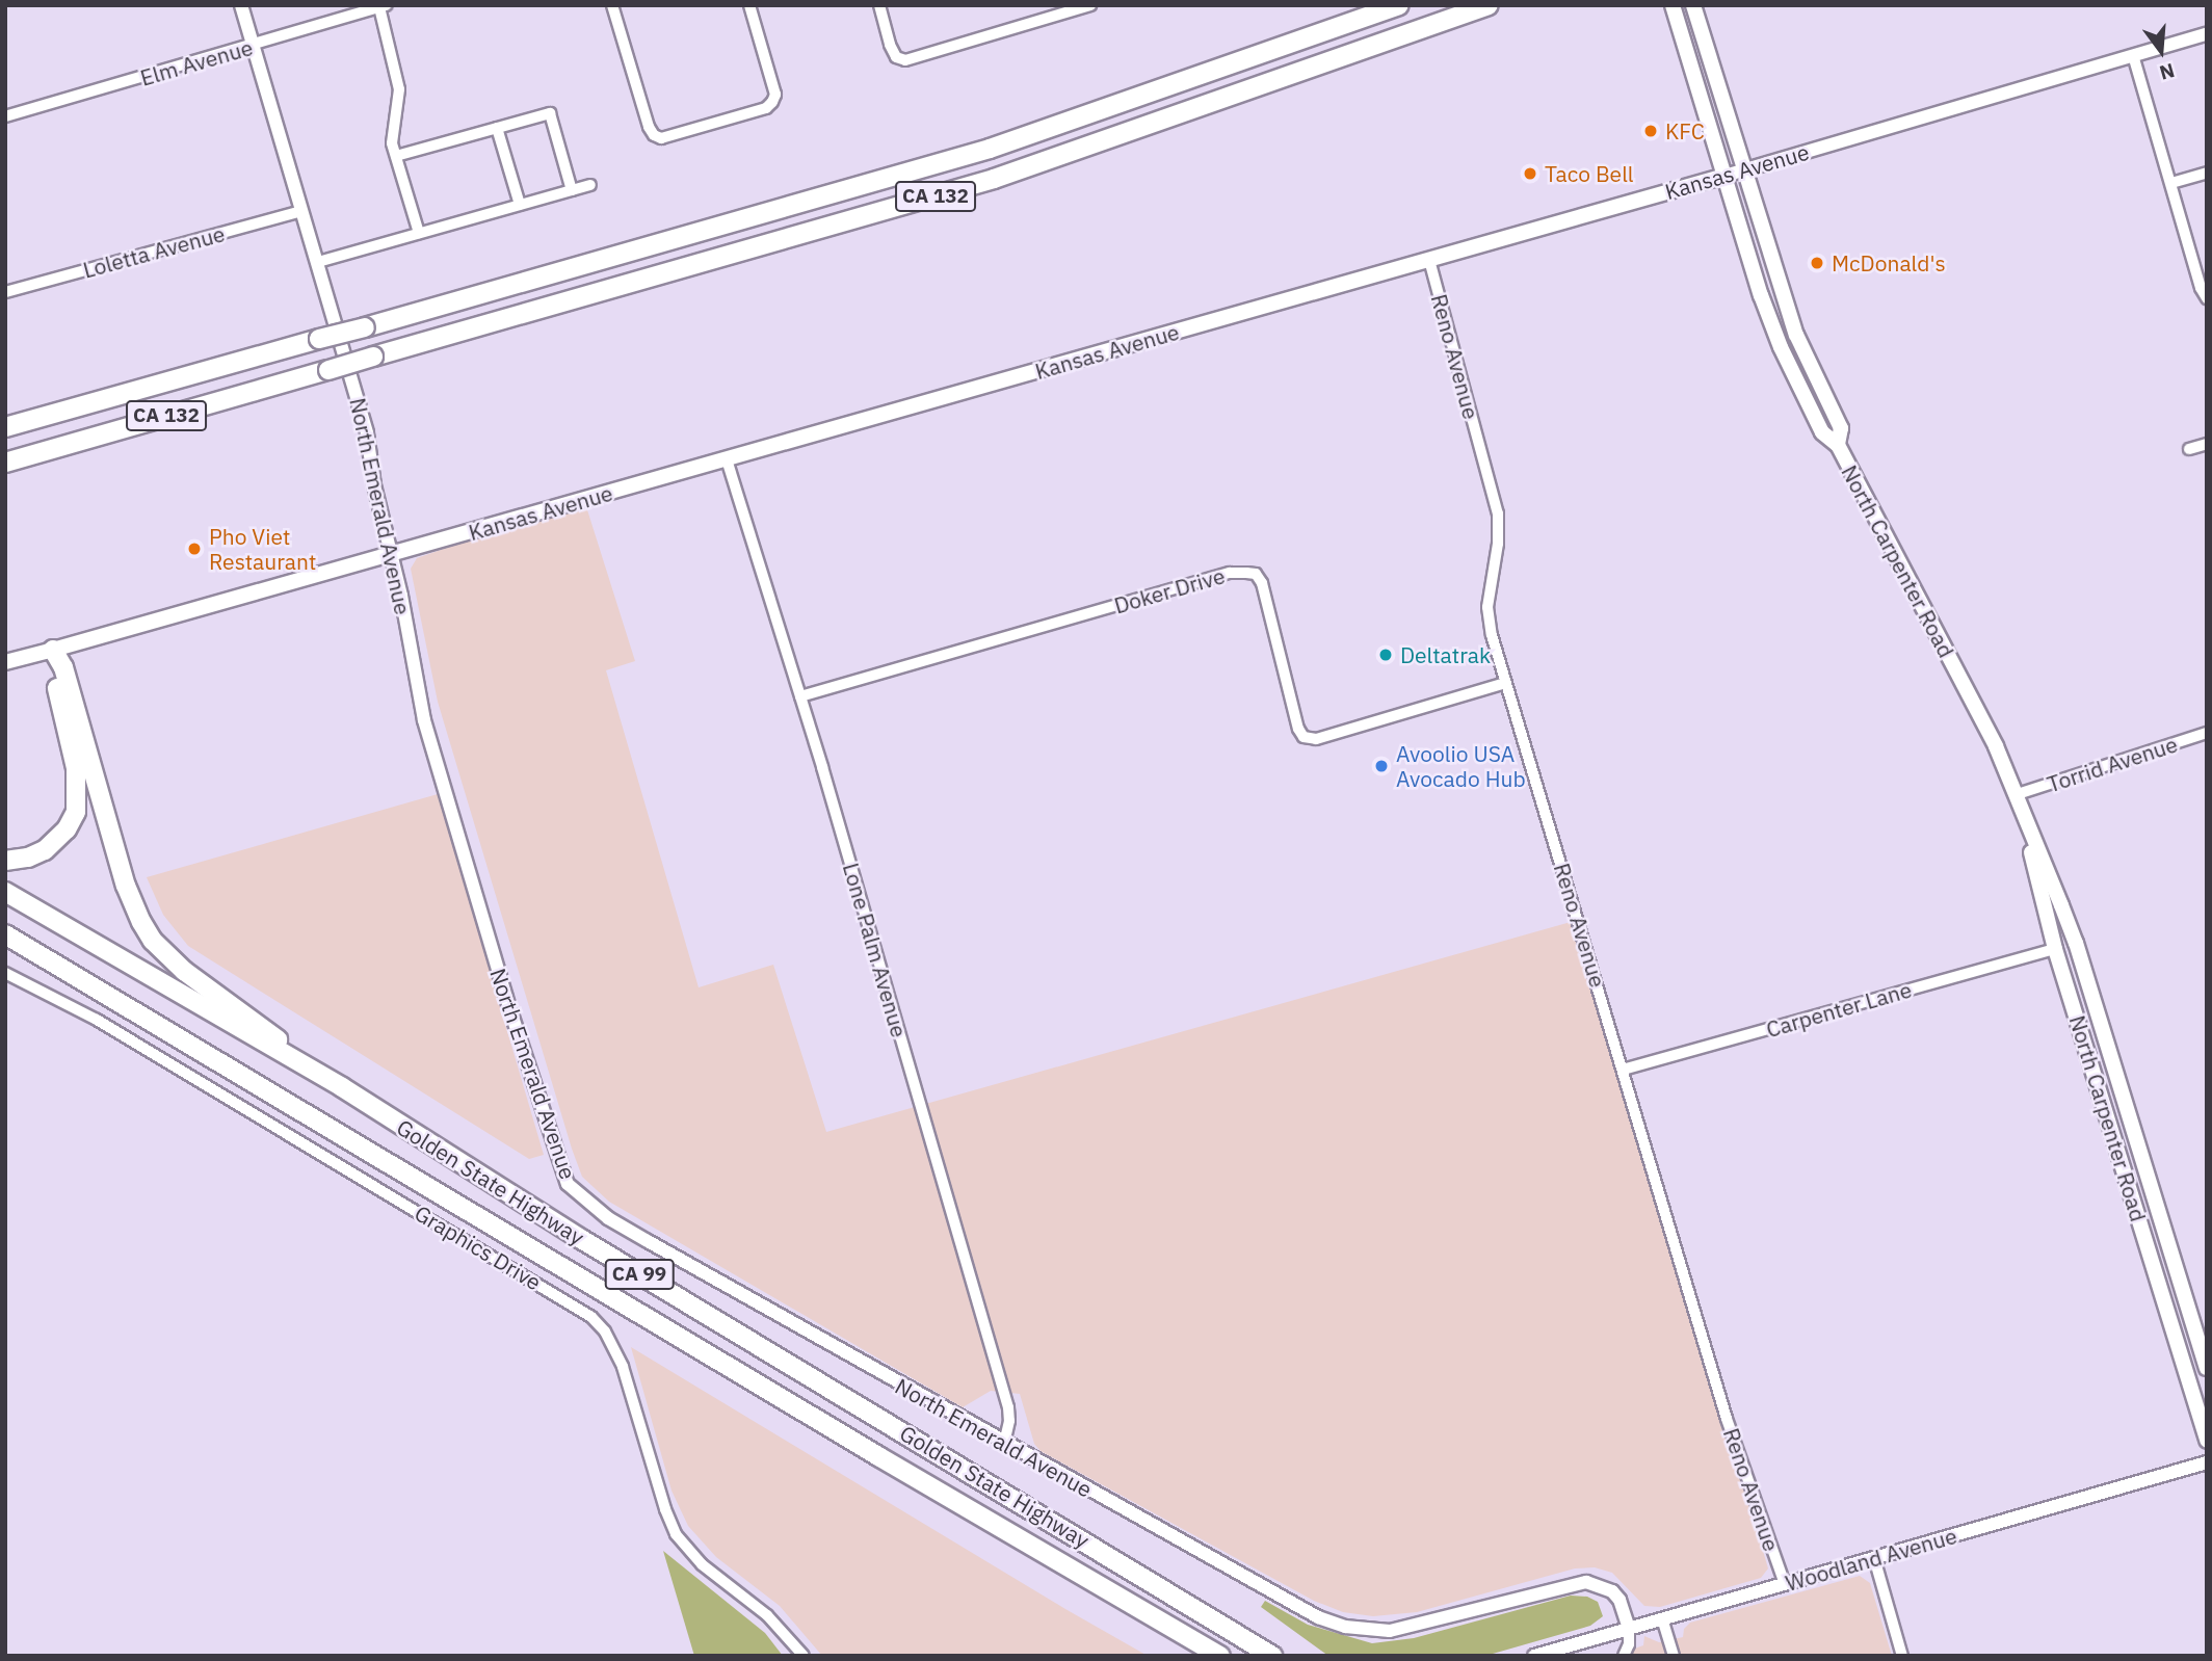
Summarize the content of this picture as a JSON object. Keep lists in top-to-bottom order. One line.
{"streets":{"highway":["CA 132","Golden State Highway","CA 99"],"main road":["Kansas Avenue","North Carpenter Road"],"street":["Elm Avenue","Loletta Avenue","Reno Avenue","North Emerald Avenue","Doker Drive","Torrid Avenue","Lone Palm Avenue","Carpenter Lane","Graphics Drive","Woodland Avenue"]},"crossings":[["Elm Avenue","North Emerald Avenue"],["Kansas Avenue","Reno Avenue"],["Kansas Avenue","North Emerald Avenue"],["Kansas Avenue","North Carpenter Road"],["Kansas Avenue","Lone Palm Avenue"],["Loletta Avenue","North Emerald Avenue"],["Reno Avenue","Doker Drive"],["Reno Avenue","Carpenter Lane"],["Reno Avenue","Woodland Avenue"],["North Emerald Avenue","Lone Palm Avenue"],["North Emerald Avenue","Woodland Avenue"],["North Carpenter Road","Torrid Avenue"],["North Carpenter Road","Carpenter Lane"],["Doker Drive","Lone Palm Avenue"]],"places":["KFC","Taco Bell","McDonald's","Pho Viet Restaurant","Deltatrak","Avoolio USA Avocado Hub"],"north":"bottom"}
